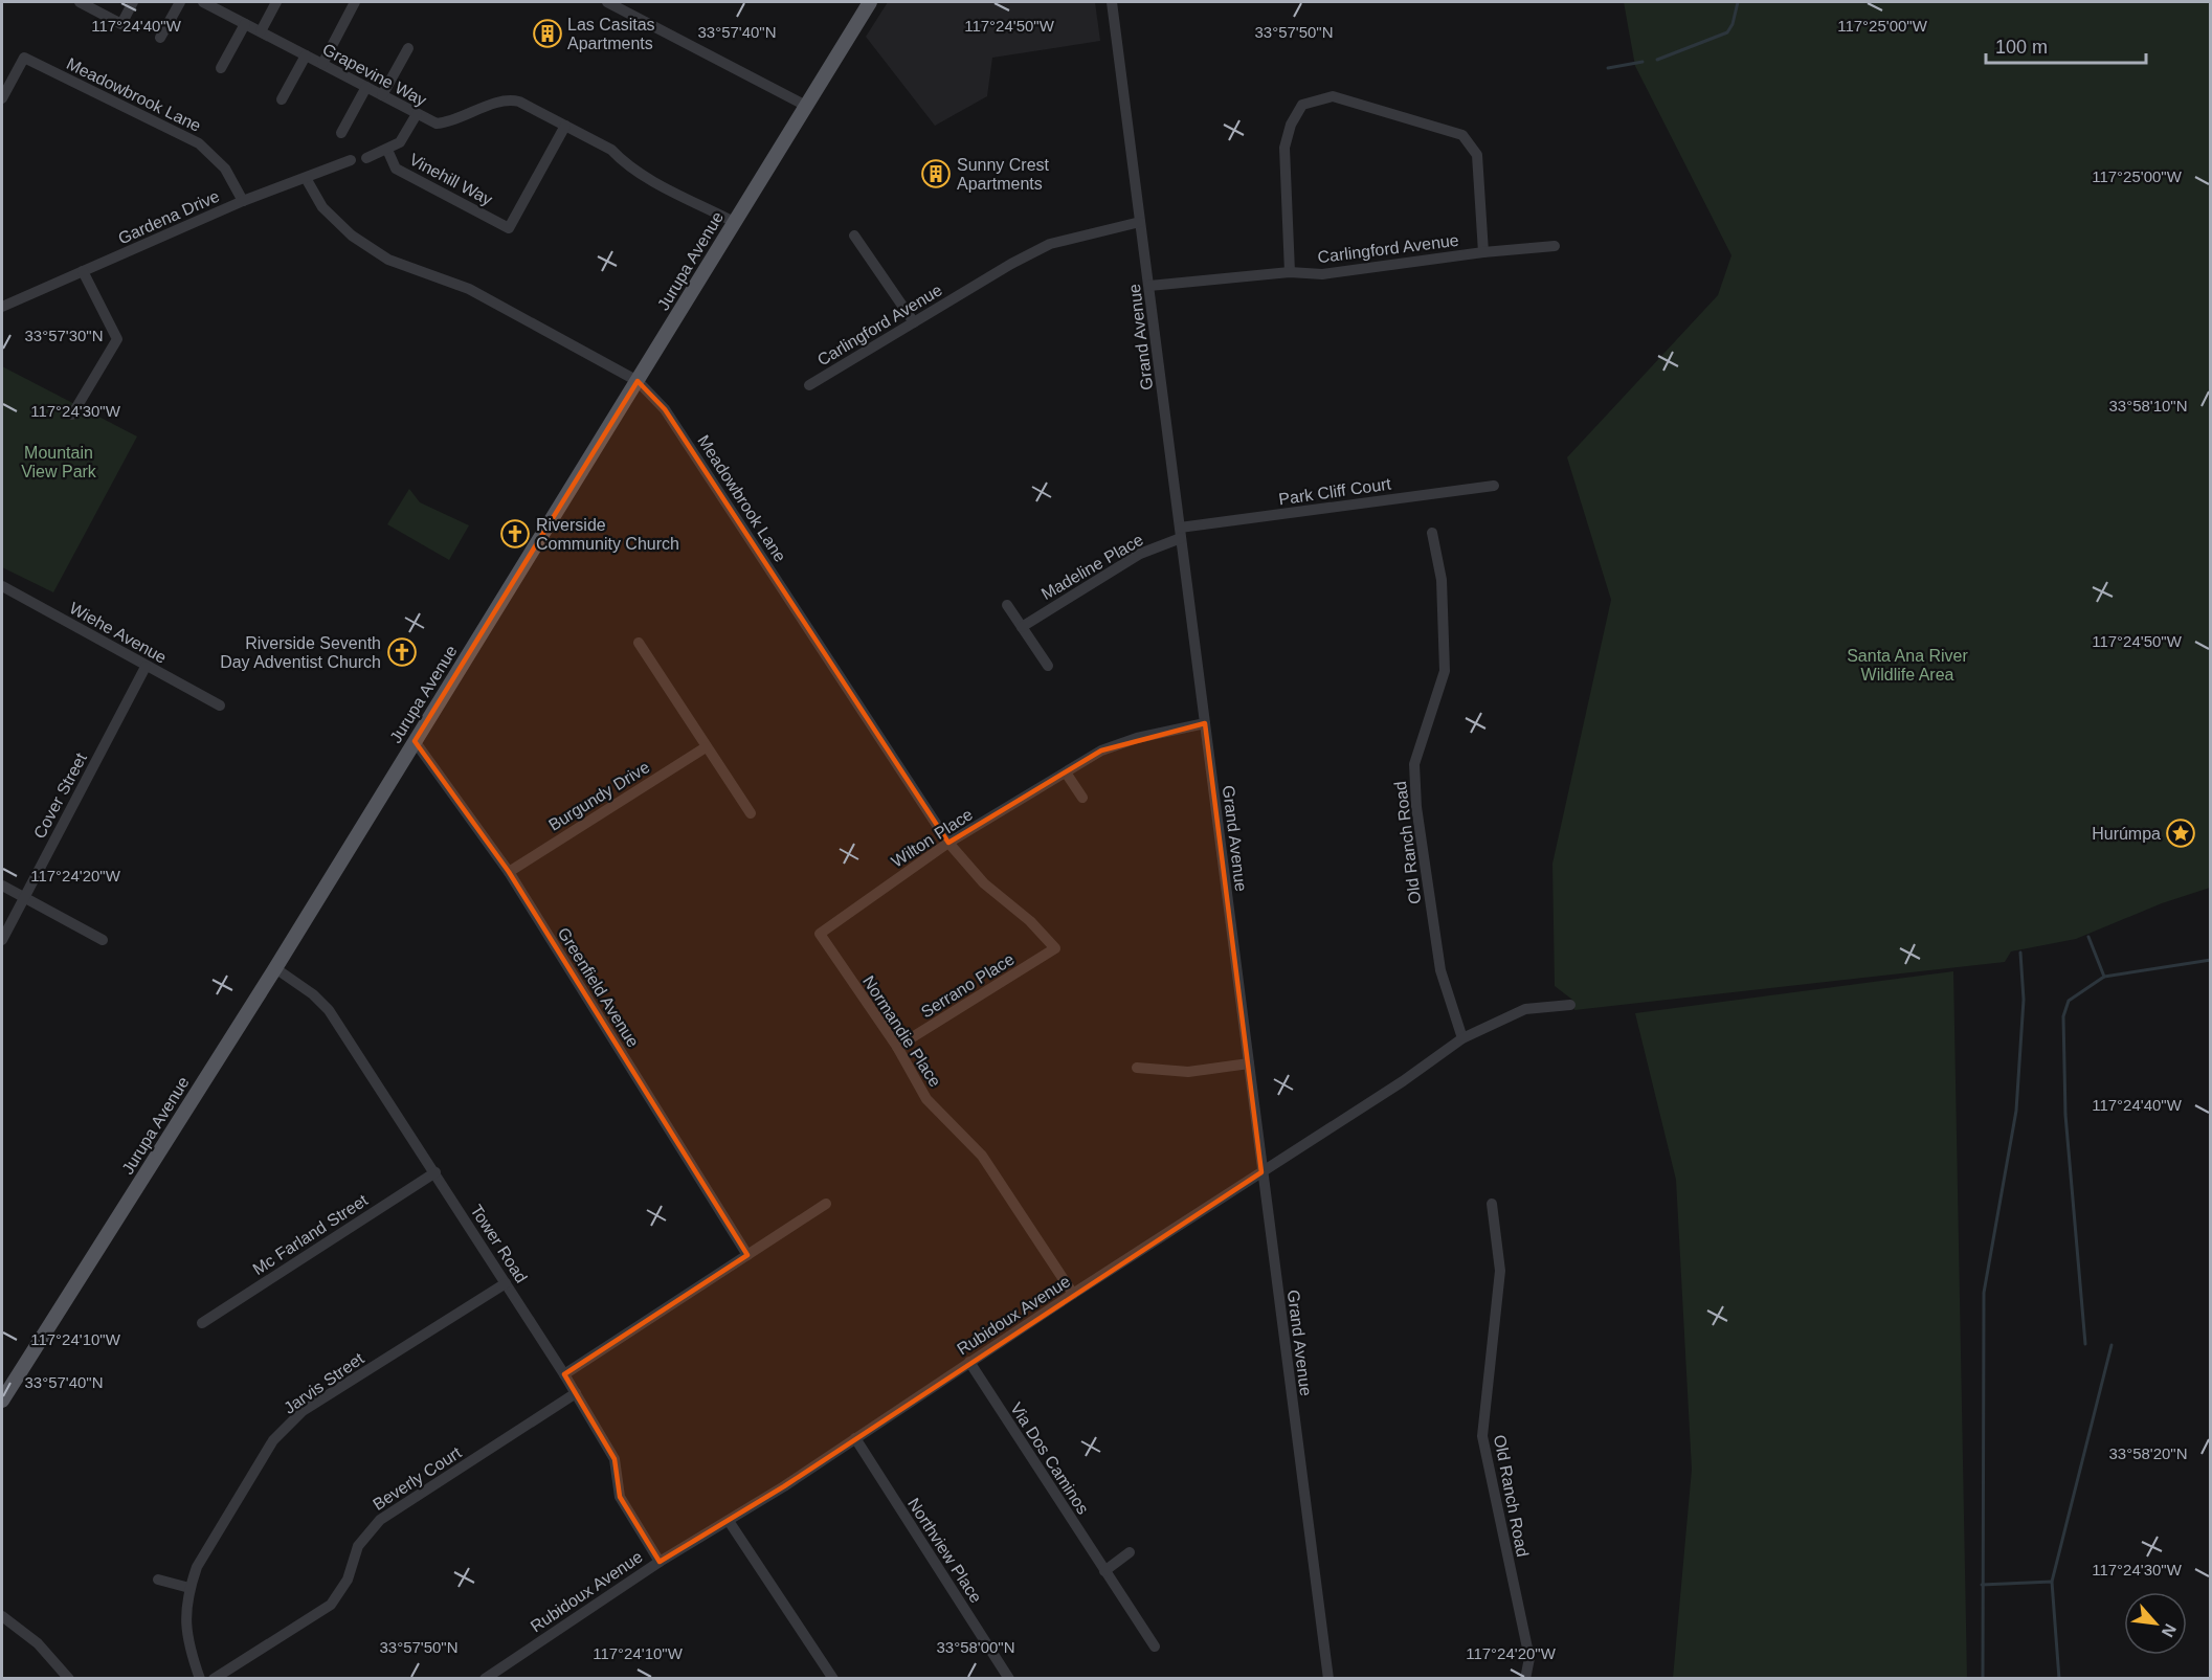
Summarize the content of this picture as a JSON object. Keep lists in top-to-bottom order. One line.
{"streets":{"main road":["Jurupa Avenue"],"street":["Grapevine Way","Meadowbrook Lane","Vinehill Way","Gardena Drive","Carlingford Avenue","Grand Avenue","Park Cliff Court","Madeline Place","Wiehe Avenue","Cover Street","Burgundy Drive","Wilton Place","Old Ranch Road","Serrano Place","Greenfield Avenue","Normandie Place","Mc Farland Street","Tower Road","Rubidoux Avenue","Jarvis Street","Via Dos Caminos","Beverly Court","Northview Place"]},"crossings":[["Grapevine Way","Vinehill Way"],["Grapevine Way","Jurupa Avenue"],["Meadowbrook Lane","Gardena Drive"],["Meadowbrook Lane","Jurupa Avenue"],["Meadowbrook Lane","Wilton Place"],["Meadowbrook Lane","Serrano Place"],["Carlingford Avenue","Grand Avenue"],["Jurupa Avenue","Greenfield Avenue"],["Jurupa Avenue","Tower Road"],["Grand Avenue","Park Cliff Court"],["Grand Avenue","Madeline Place"],["Grand Avenue","Wilton Place"],["Grand Avenue","Rubidoux Avenue"],["Park Cliff Court","Madeline Place"],["Wiehe Avenue","Cover Street"],["Burgundy Drive","Greenfield Avenue"],["Wilton Place","Normandie Place"],["Old Ranch Road","Rubidoux Avenue"],["Serrano Place","Normandie Place"],["Normandie Place","Rubidoux Avenue"],["Mc Farland Street","Tower Road"],["Tower Road","Rubidoux Avenue"],["Tower Road","Jarvis Street"],["Tower Road","Beverly Court"],["Rubidoux Avenue","Via Dos Caminos"],["Rubidoux Avenue","Northview Place"]],"parks":["Mountain View Park","Santa Ana River Wildlife Area"],"places":{"building":["Las Casitas Apartments","Sunny Crest Apartments"],"church":["Riverside Community Church","Riverside Seventh Day Adventist Church"],"place":["Hurúmpa"]},"scale_bar":"100 m","north":"bottom right","coordinates":["117°24'40\"W","117°24'50\"W","117°25'00\"W","33°57'40\"N","33°57'50\"N","33°57'30\"N","33°58'10\"N","117°24'30\"W","117°24'20\"W","117°24'10\"W","33°58'20\"N","33°58'00\"N"]}
